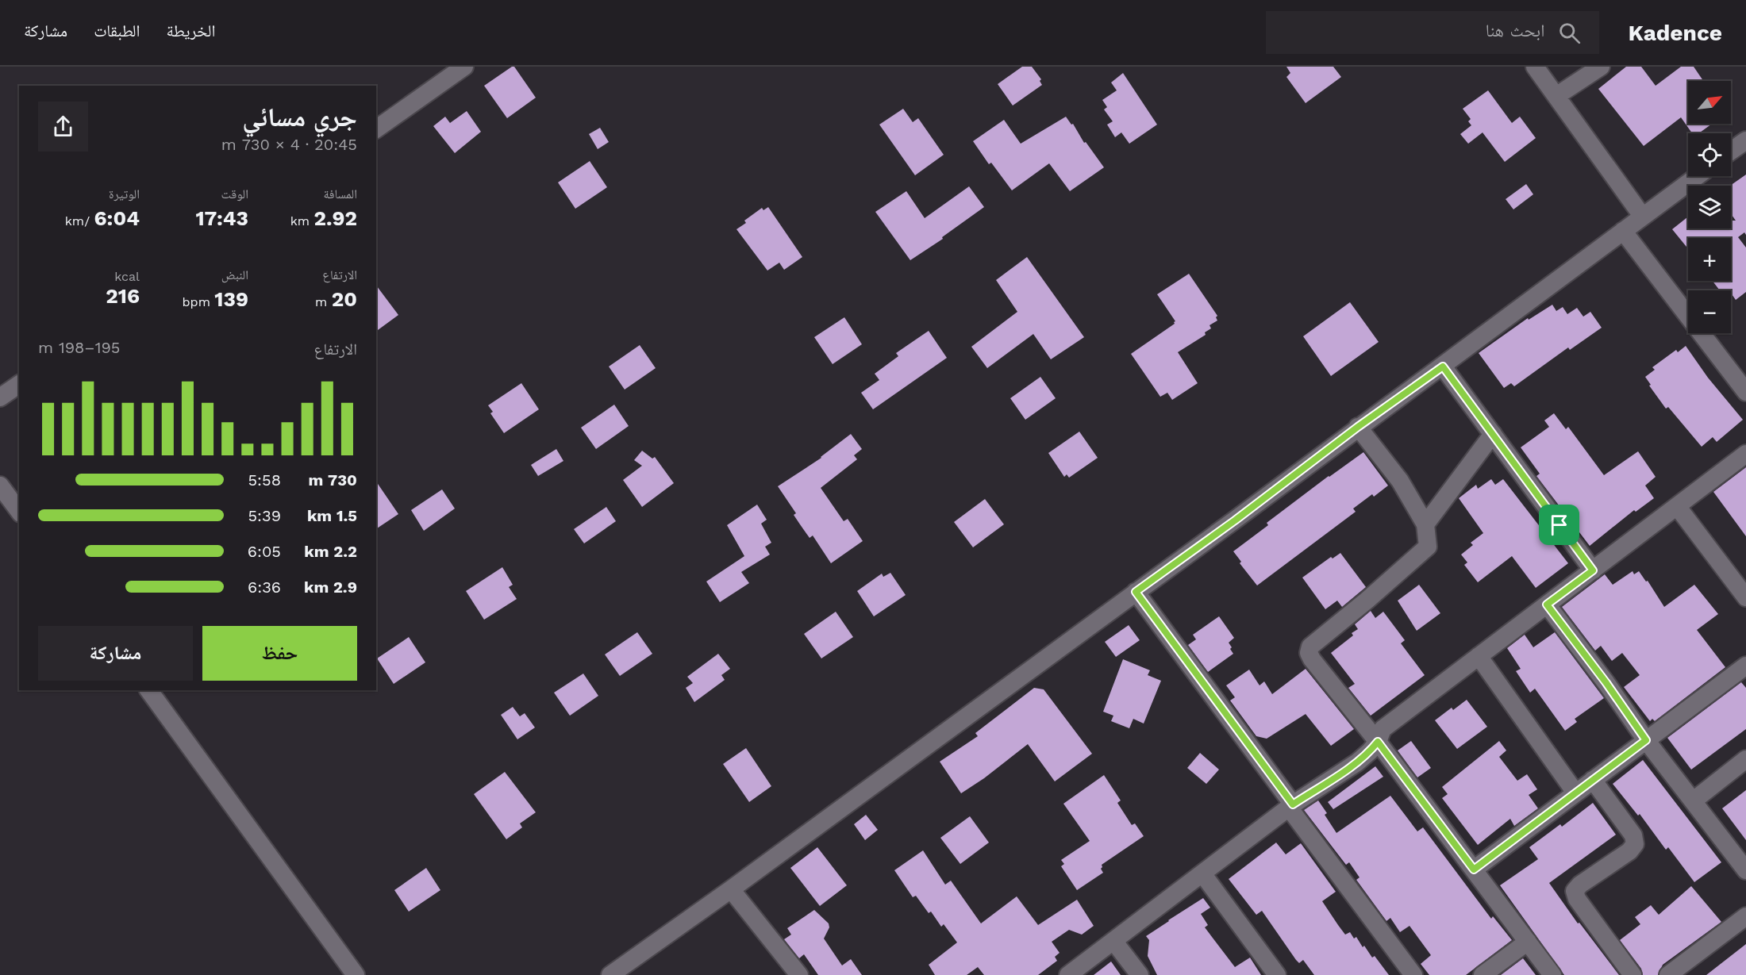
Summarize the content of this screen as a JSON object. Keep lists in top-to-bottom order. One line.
{"north":"top right","page":{"header":"Kadence","search":"ابحث هنا","nav":["الخريطة","الطبقات","مشاركة"],"map_buttons":["+","−"],"heading":["جري مسائي","20:45 · 4 × 730 m"],"stats":[["المسافة","2.92 km"],["الوقت","17:43"],["الوتيرة","6:04 /km"],["الارتفاع","20 m"],["النبض","139 bpm"],["kcal","216"]],"chart":["الارتفاع","195–198 m"],"list":[{"name":"730 m","note":"5:58"},{"name":"1.5 km","note":"5:39"},{"name":"2.2 km","note":"6:05"},{"name":"2.9 km","note":"6:36"}],"buttons":["حفظ","مشاركة"]}}
